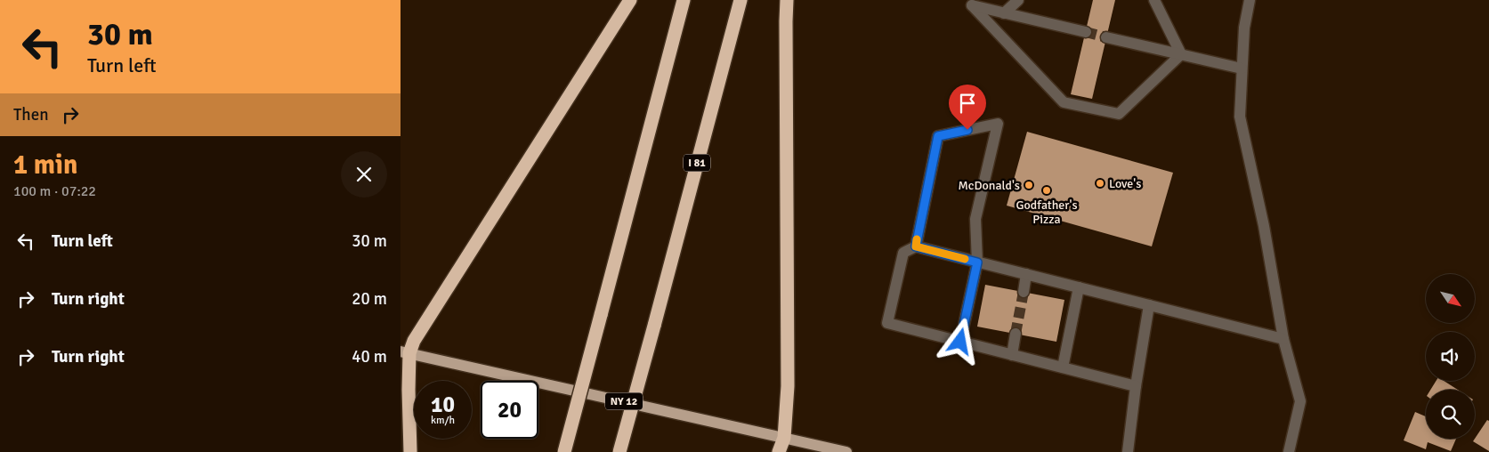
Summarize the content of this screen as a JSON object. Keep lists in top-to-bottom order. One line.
{"streets":{"highway":["I 81"],"main road":["NY 12"]},"places":["Love's","McDonald's","Godfather's Pizza"],"north":"bottom right","page":{"turn":["30 m","Turn left"],"then":"Then","heading":["1 min","100 m · 07:22"],"list":[{"name":"Turn left","value":"30 m"},{"name":"Turn right","value":"20 m"},{"name":"Turn right","value":"40 m"}],"speed":"10 km/h","limit":"20"}}
